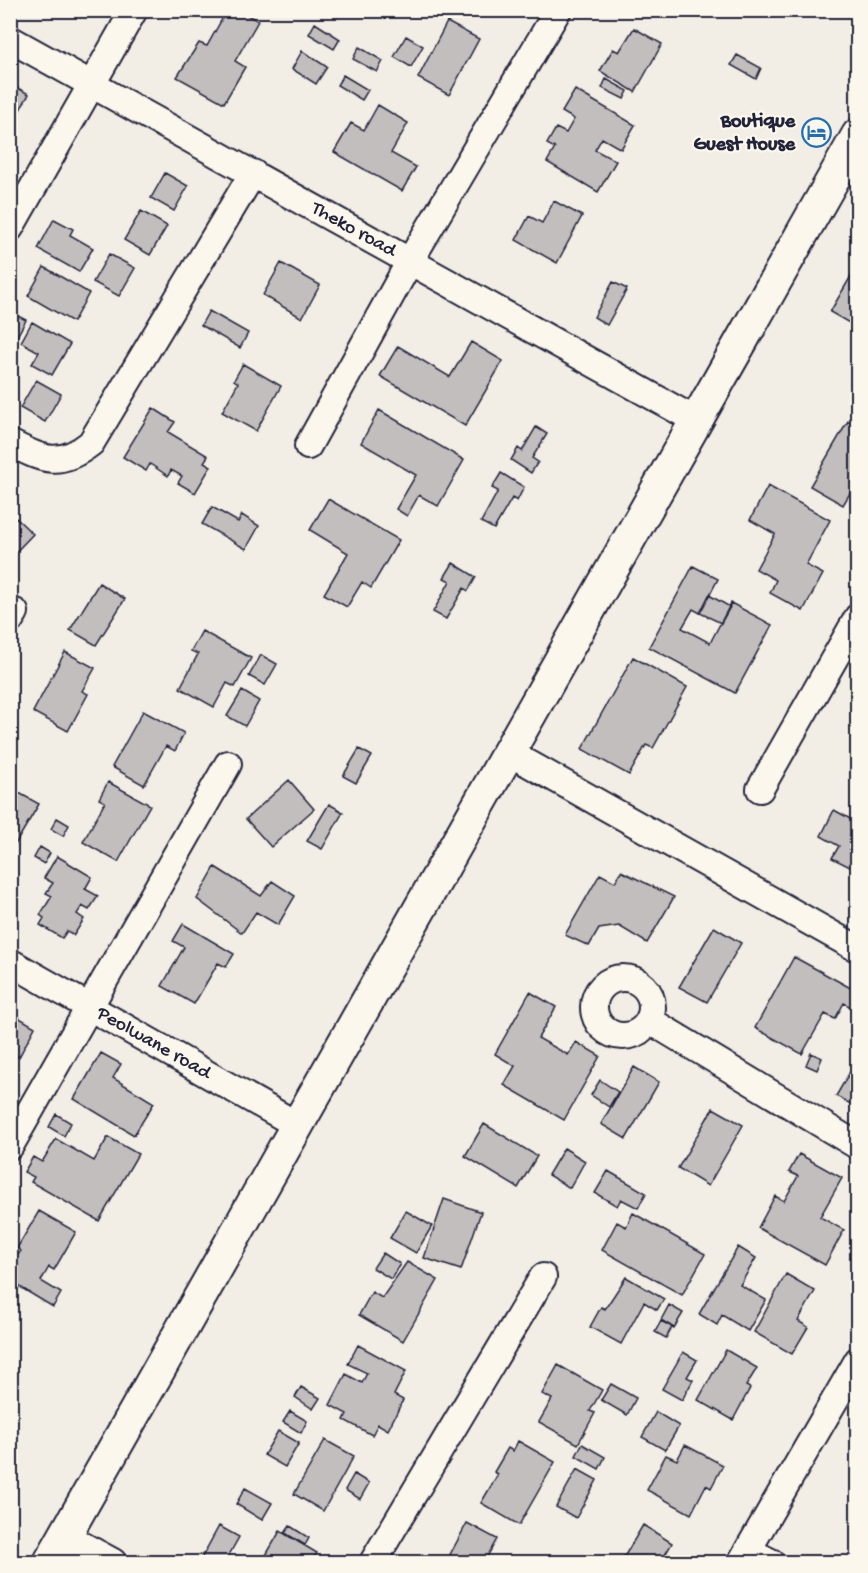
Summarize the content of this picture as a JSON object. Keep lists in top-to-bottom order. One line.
{"streets":{"street":["Theko road","Peolwane road"]},"places":{"hotel":["Boutique Guest House"]}}
